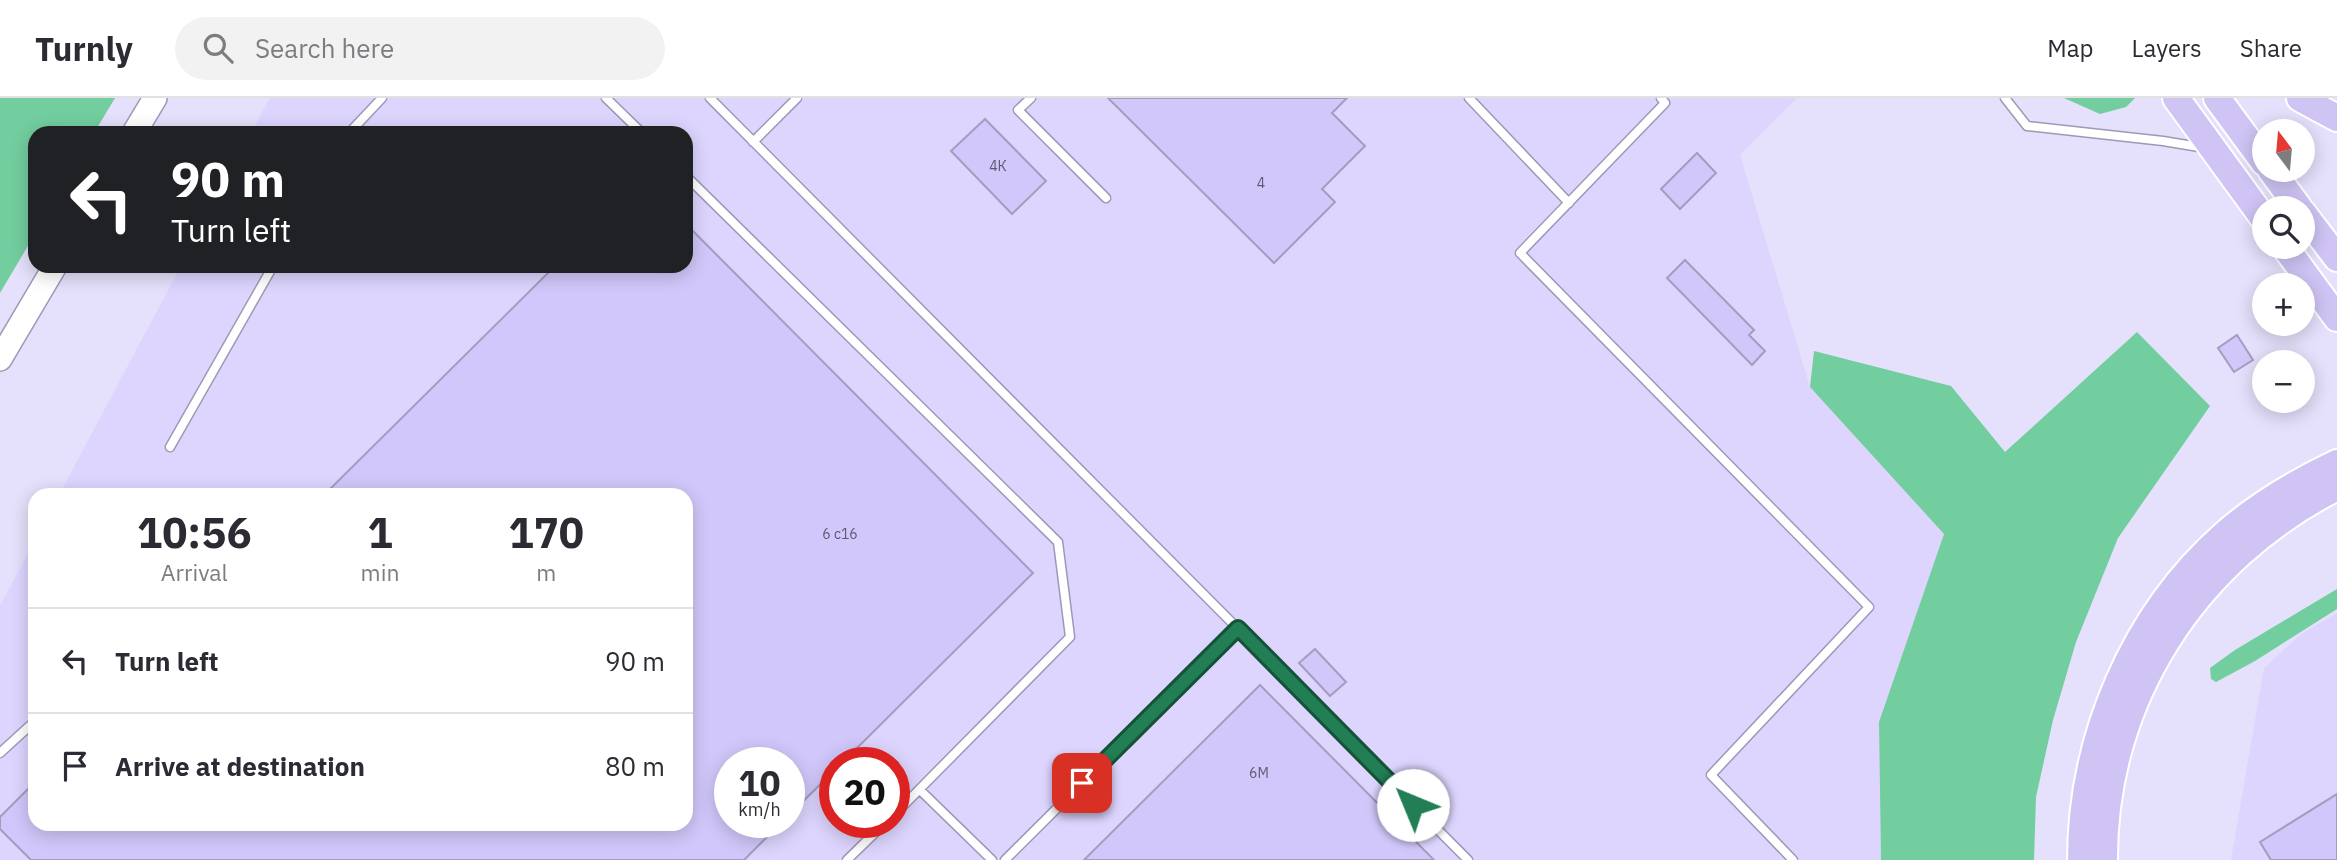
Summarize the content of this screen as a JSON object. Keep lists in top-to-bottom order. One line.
{"house_numbers":["4К","4","6 с16","6М"],"north":"top","page":{"header":"Turnly","search":"Search here","nav":["Map","Layers","Share"],"map_buttons":["+","−"],"turn":["90 m","Turn left"],"eta":["10:56","Arrival","1","min","170","m"],"list":[{"name":"Turn left","value":"90 m"},{"name":"Arrive at destination","value":"80 m"}],"speed":"10 km/h","limit":"20"}}
